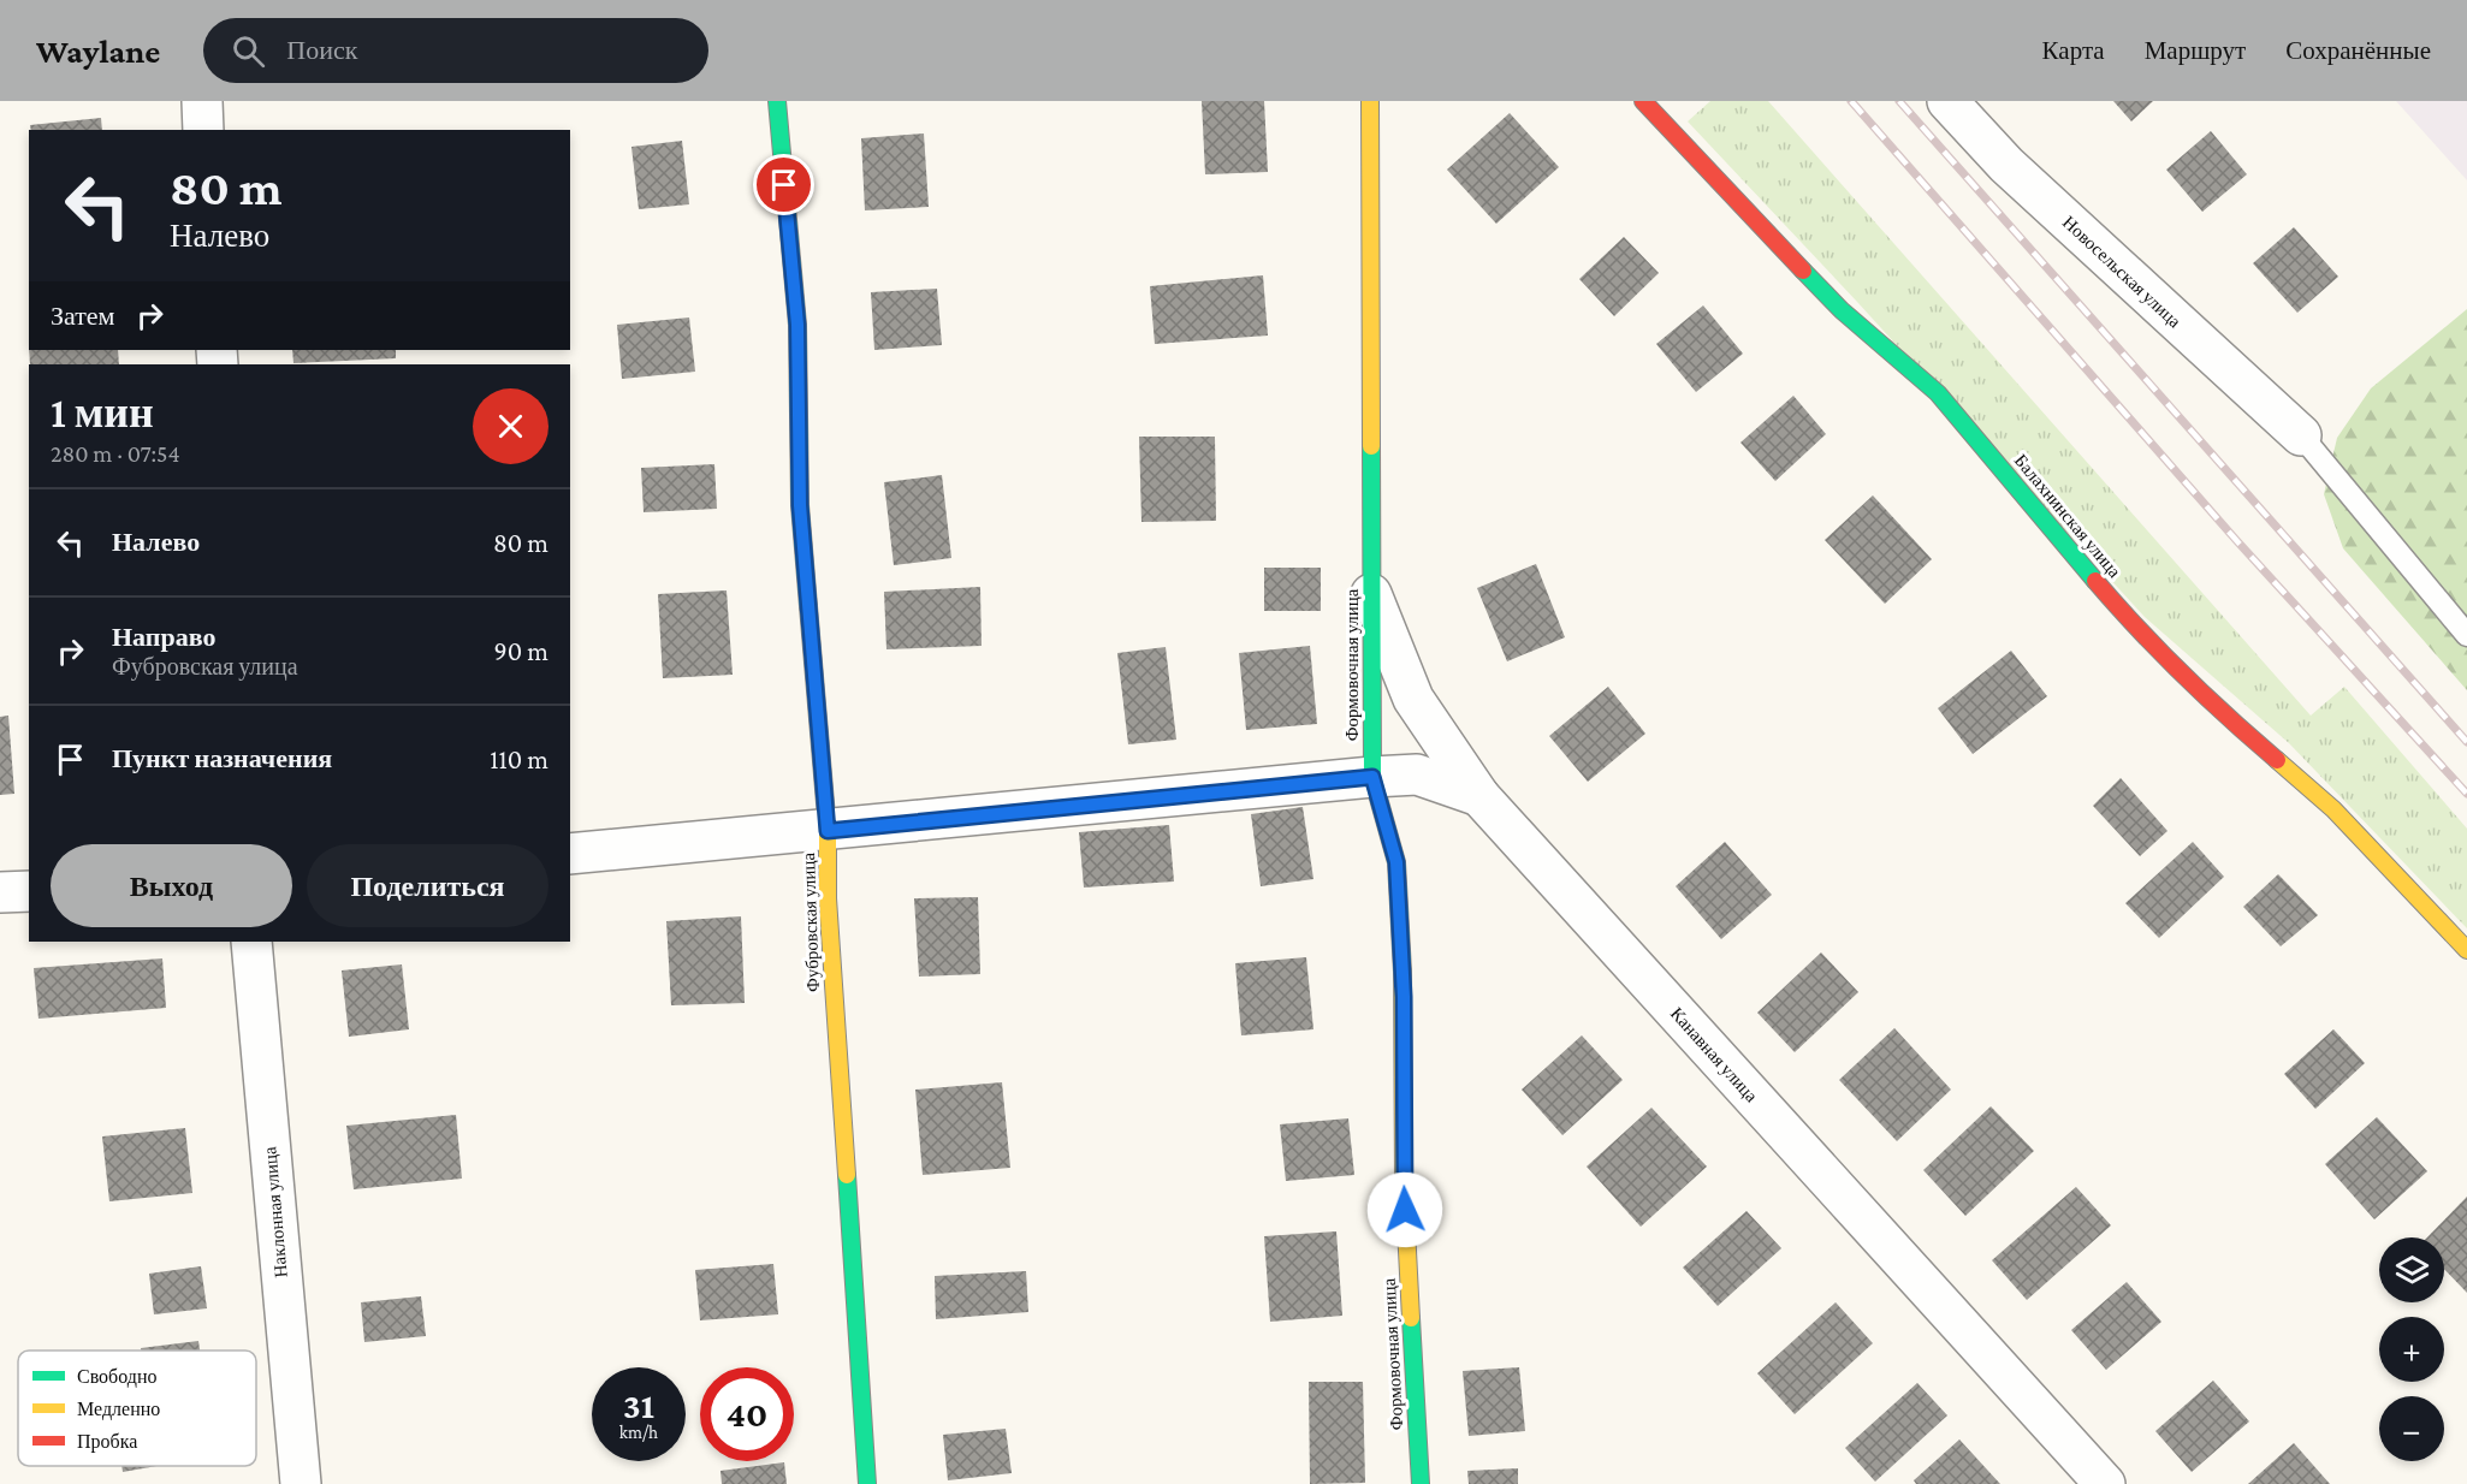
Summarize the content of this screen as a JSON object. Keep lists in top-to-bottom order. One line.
{"streets":{"street":["Новосельская улица","Балахнинская улица","Формовочная улица","Фубровская улица","Канавная улица","Наклонная улица"]},"crossings":[["Формовочная улица","Канавная улица"]],"legend":["Свободно","Медленно","Пробка"],"page":{"header":"Waylane","search":"Поиск","nav":["Карта","Маршрут","Сохранённые"],"turn":["80 m","Налево"],"then":"Затем","heading":["1 мин","280 m · 07:54"],"list":[{"name":"Налево","value":"80 m"},{"name":"Направо","note":"Фубровская улица","value":"90 m"},{"name":"Пункт назначения","value":"110 m"}],"buttons":["Выход","Поделиться"],"map_buttons":["+","−"],"speed":"31 km/h","limit":"40"}}
